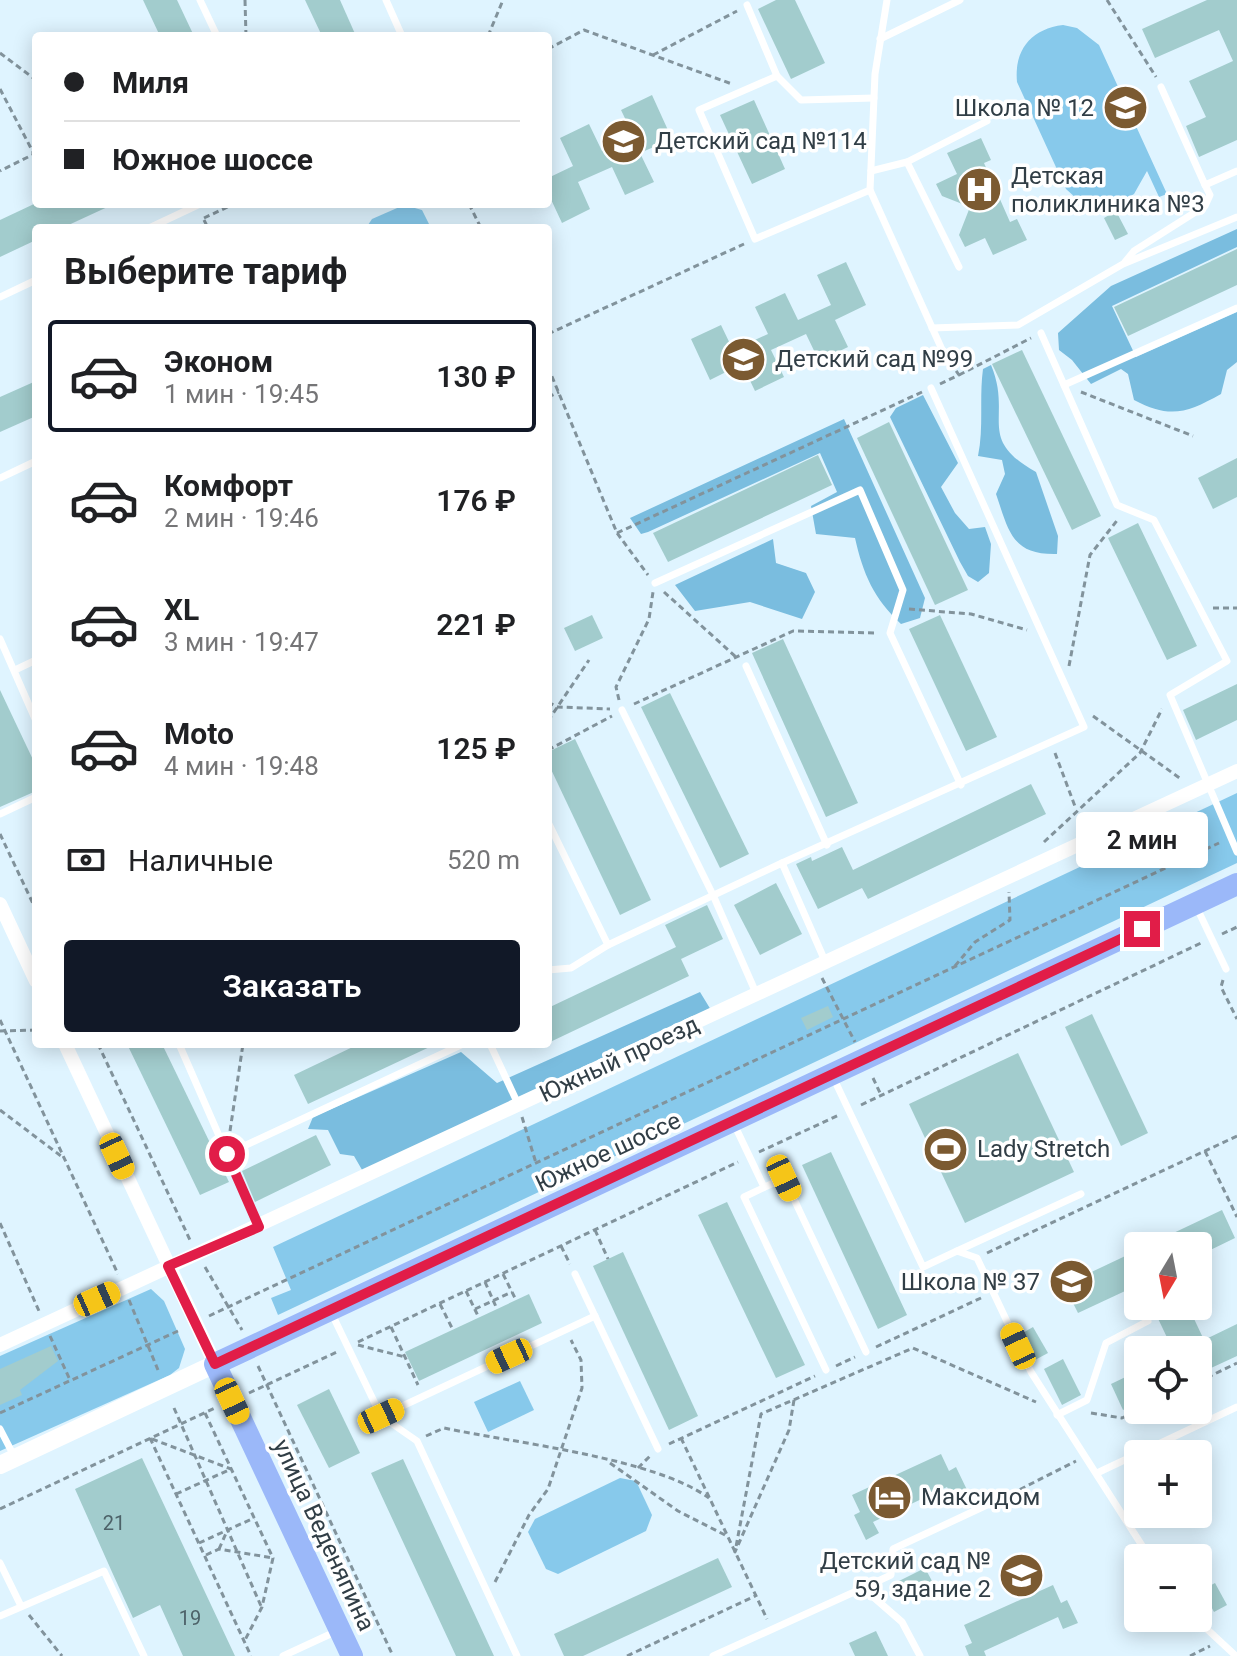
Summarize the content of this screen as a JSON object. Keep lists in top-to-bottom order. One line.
{"streets":{"main road":["Южное шоссе","улица Веденяпина"],"street":["Южный проезд"]},"crossings":[["Южный проезд","улица Веденяпина"],["Южное шоссе","улица Веденяпина"]],"places":{"school or university":["Школа № 12","Детский сад №114","Детский сад №99","Школа № 37","Детский сад № 59, здание 2"],"hospital":["Детская поликлиника №3"],"sports":["Lady Stretch"],"hotel":["Максидом"]},"house_numbers":["21","19"],"north":"bottom","page":{"banner":["Миля","Южное шоссе"],"heading":"Выберите тариф","list":[{"name":"Эконом","note":"1 мин · 19:45","value":"130 ₽"},{"name":"Комфорт","note":"2 мин · 19:46","value":"176 ₽"},{"name":"XL","note":"3 мин · 19:47","value":"221 ₽"},{"name":"Moto","note":"4 мин · 19:48","value":"125 ₽"}],"bubble":"2 мин","pay":["Наличные","520 m"],"buttons":"Заказать","map_buttons":["+","−"]}}
